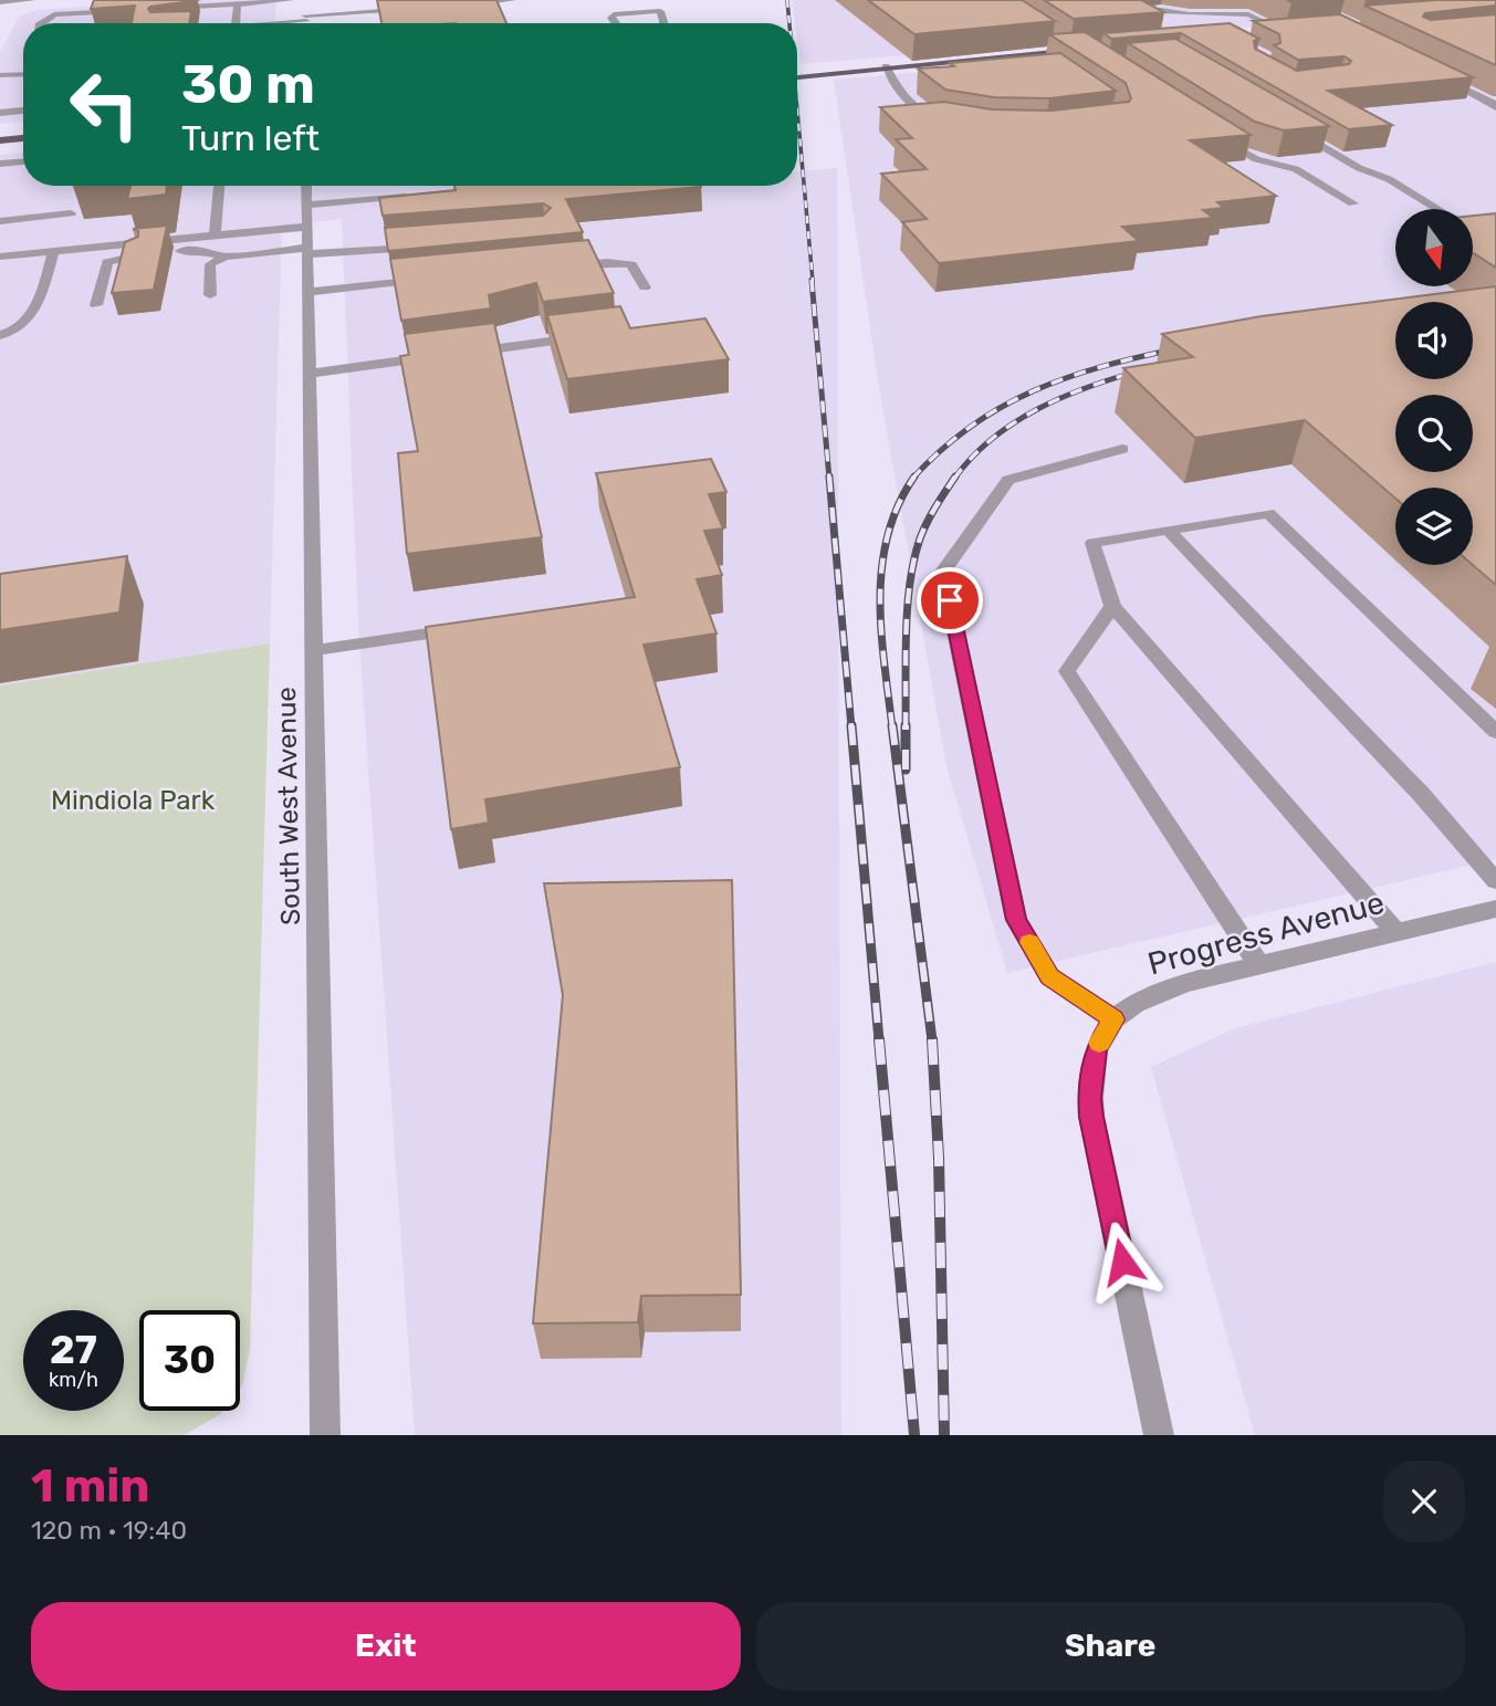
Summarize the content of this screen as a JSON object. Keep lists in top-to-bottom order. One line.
{"streets":{"street":["South West Avenue","Progress Avenue"]},"parks":["Mindiola Park"],"north":"bottom","page":{"turn":["30 m","Turn left"],"speed":"27 km/h","limit":"30","heading":["1 min","120 m · 19:40"],"buttons":["Exit","Share"]}}
